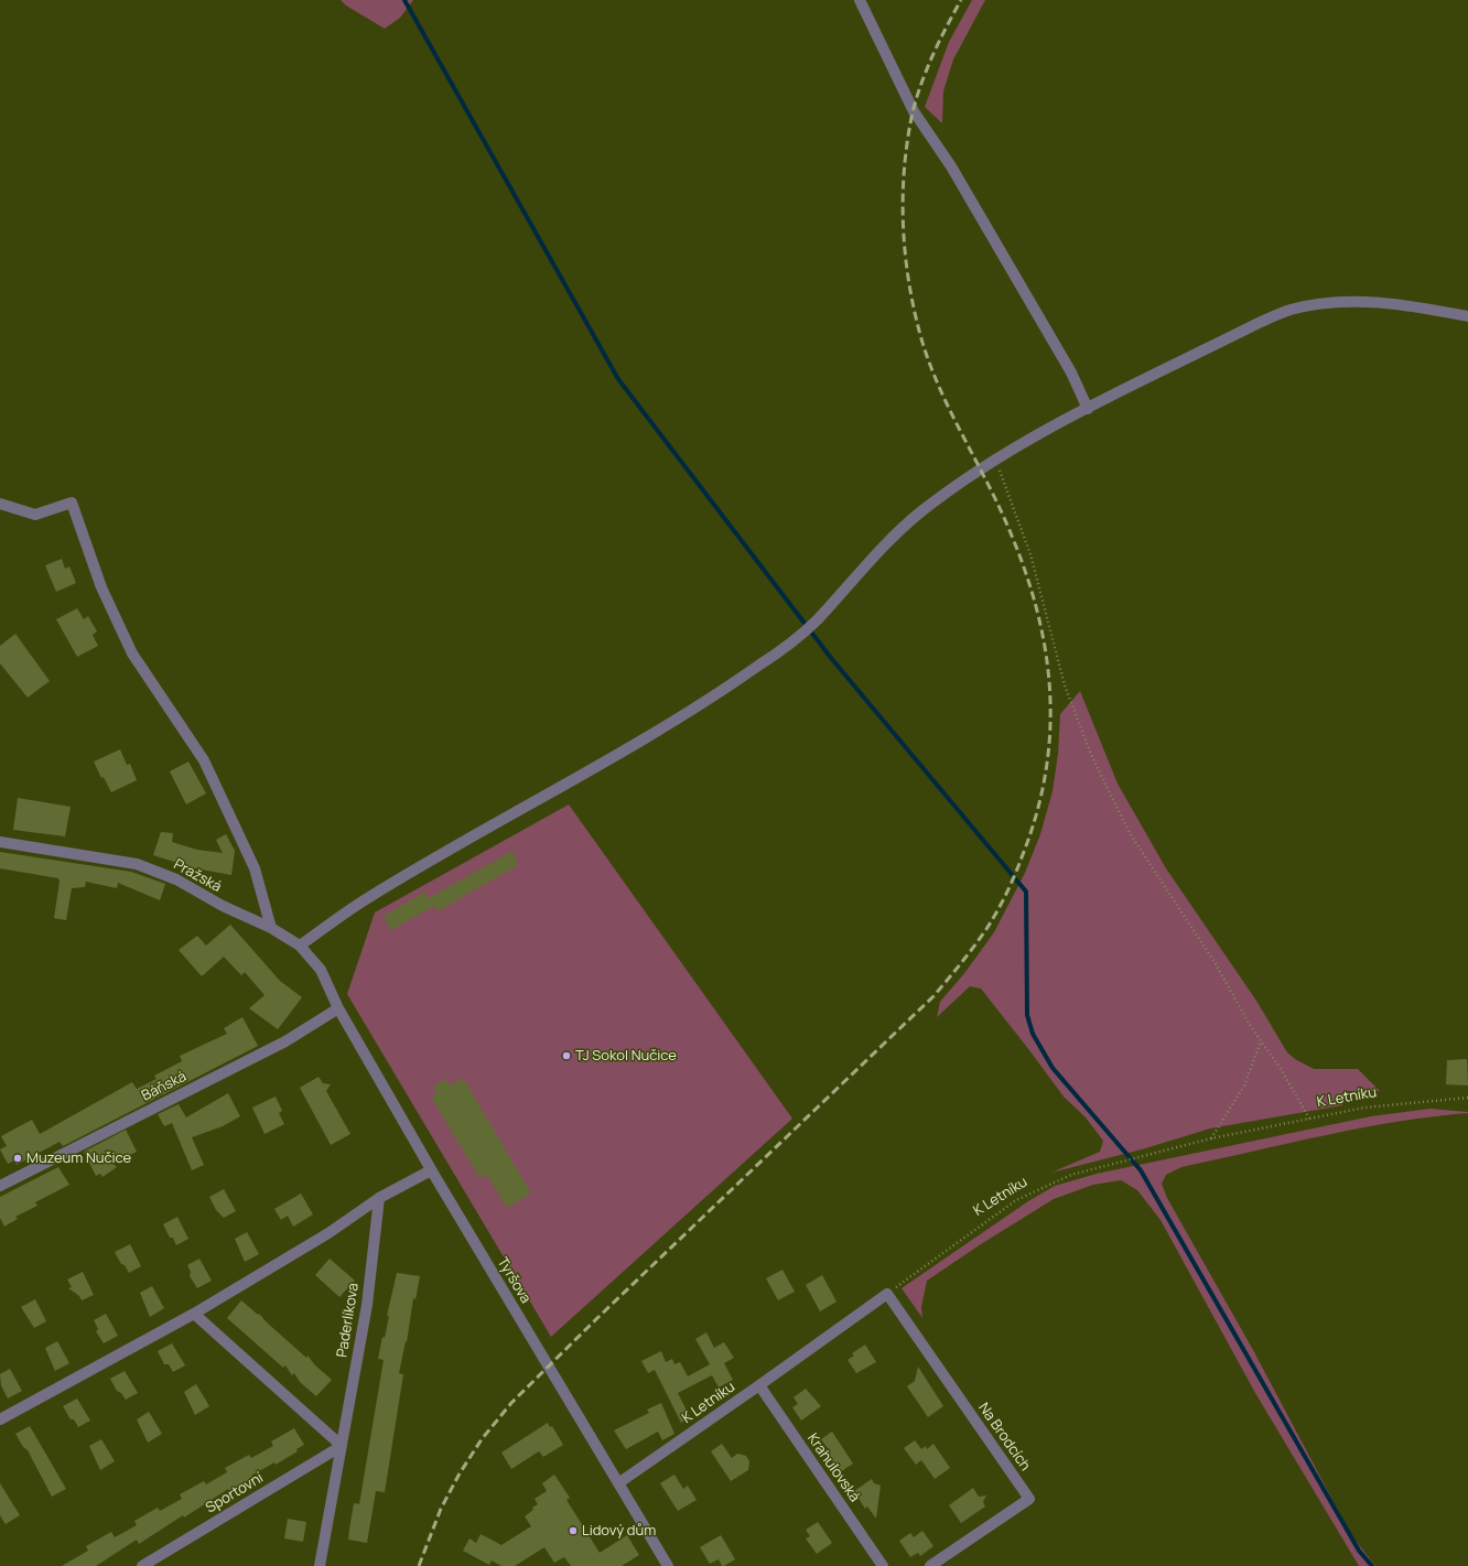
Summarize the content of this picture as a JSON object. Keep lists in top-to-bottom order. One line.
{"streets":{"street":["Pražská","Báňská","K Letníku","Tyršova","Paderlíkova","Na Brodcích","Krahulovská","Sportovní"]},"crossings":[["Pražská","Báňská"],["Pražská","Tyršova"],["Báňská","Tyršova"],["K Letníku","Tyršova"],["K Letníku","Na Brodcích"],["K Letníku","Krahulovská"],["Paderlíkova","Sportovní"]],"places":["TJ Sokol Nučice","Muzeum Nučice","Lidový dům"]}
